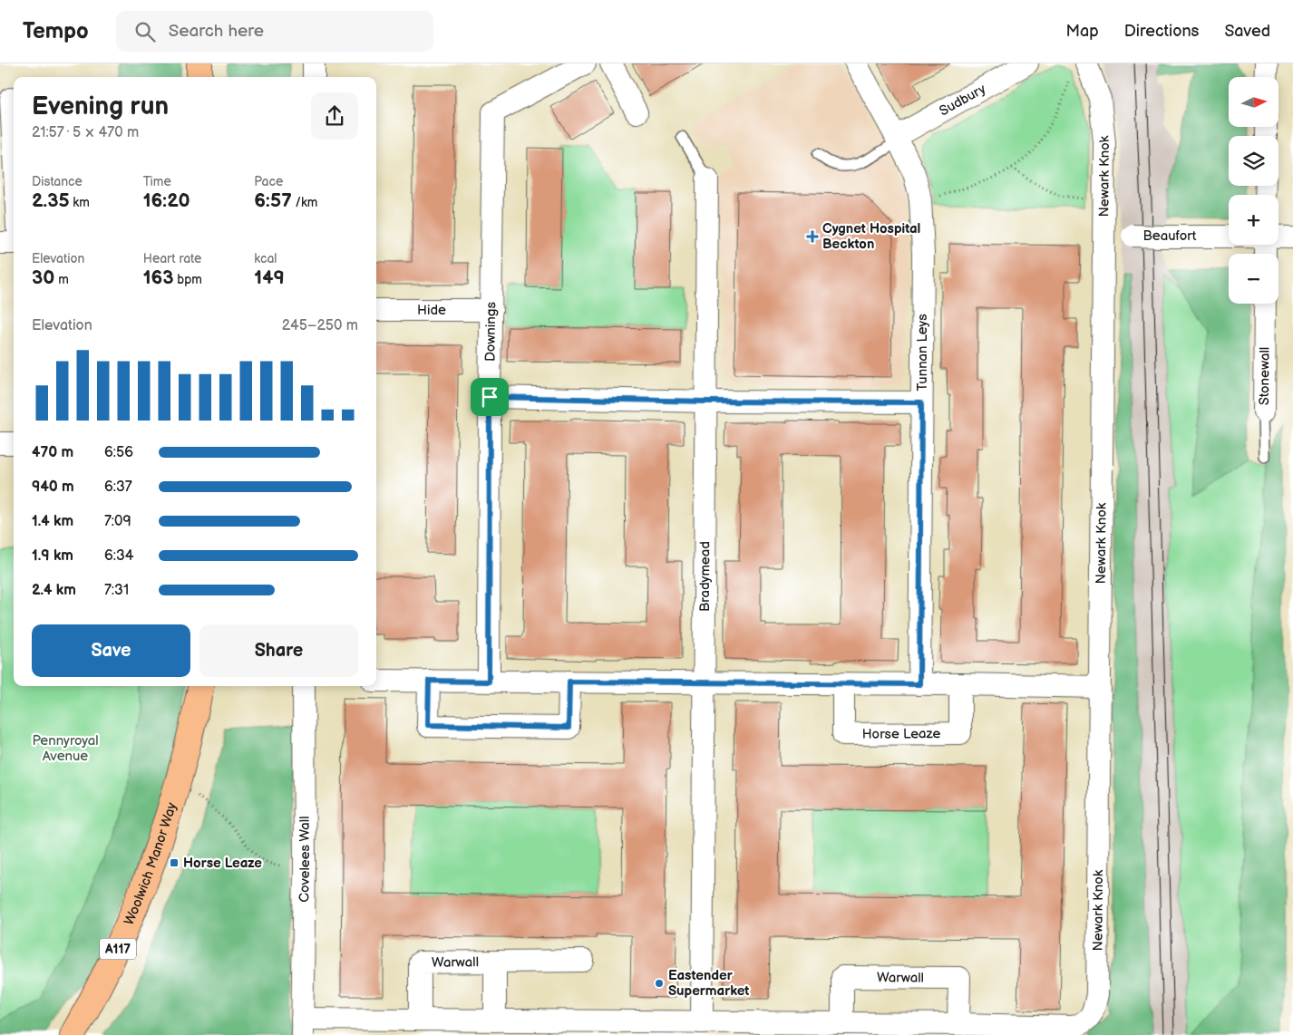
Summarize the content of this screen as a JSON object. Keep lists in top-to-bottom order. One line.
{"streets":{"main road":["Woolwich Manor Way","A117"],"street":["Sudbury","Newark Knok","Beaufort","Hide","Downings","Tunnan Leys","Stonewall","Bradymead","Horse Leaze","Covelees Wall","Warwall"]},"crossings":[["Sudbury","Tunnan Leys"],["Newark Knok","Beaufort"],["Newark Knok","Warwall"],["Hide","Downings"]],"parks":["Pennyroyal Avenue"],"places":{"health":["Cygnet Hospital Beckton"],"transit":["Horse Leaze"],"other":["Eastender Supermarket"]},"north":"right","page":{"header":"Tempo","search":"Search here","nav":["Map","Directions","Saved"],"map_buttons":["+","−"],"heading":["Evening run","21:57 · 5 × 470 m"],"stats":[["Distance","2.35 km"],["Time","16:20"],["Pace","6:57 /km"],["Elevation","30 m"],["Heart rate","163 bpm"],["kcal","149"]],"chart":["Elevation","245–250 m"],"list":[{"name":"470 m","note":"6:56"},{"name":"940 m","note":"6:37"},{"name":"1.4 km","note":"7:09"},{"name":"1.9 km","note":"6:34"},{"name":"2.4 km","note":"7:31"}],"buttons":["Save","Share"]}}
